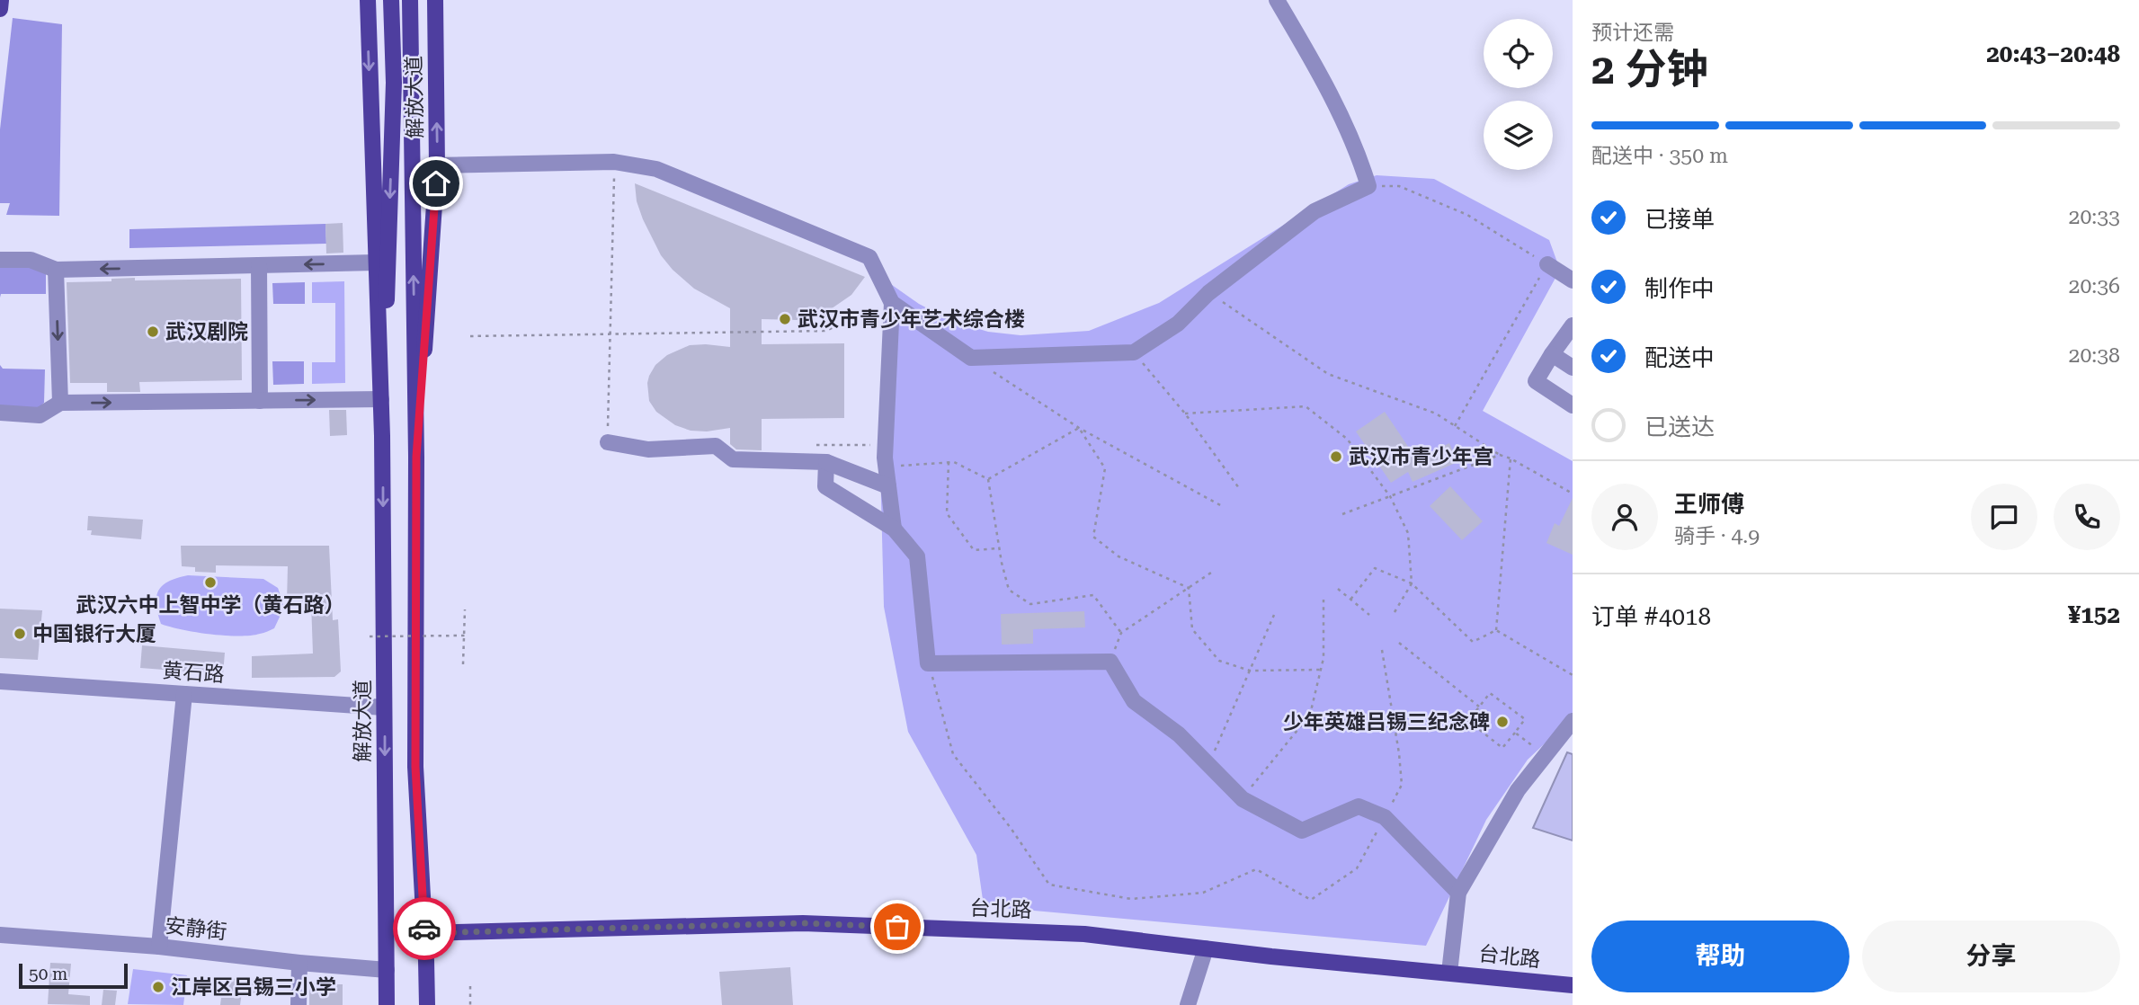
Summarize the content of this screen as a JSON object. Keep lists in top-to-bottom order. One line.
{"streets":{"main road":["解放大道","台北路"],"street":["黄石路","安静街"]},"crossings":[["解放大道","黄石路"],["解放大道","台北路"],["解放大道","安静街"]],"places":["武汉市青少年艺术综合楼","武汉剧院","武汉市青少年宫","武汉六中上智中学（黄石路）","中国银行大厦","少年英雄吕锡三纪念碑","江岸区吕锡三小学"],"scale_bar":"50 m","page":{"heading":["2 分钟","预计还需","20:43–20:48"],"panel":["王师傅","骑手 · 4.9","订单 #4018","¥152"],"bar":"配送中 · 350 m","list":[["已接单","20:33"],["制作中","20:36"],["配送中","20:38"],"已送达"],"buttons":["帮助","分享"],"scale":"50 m"}}
